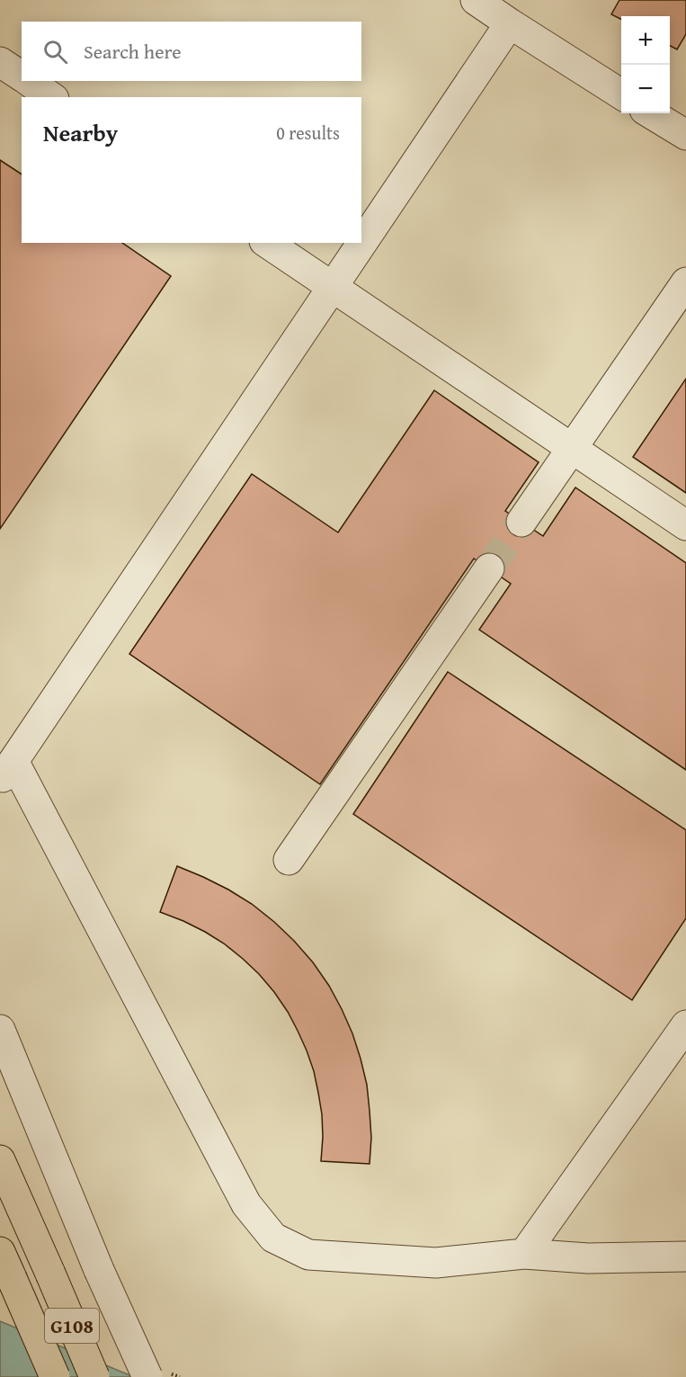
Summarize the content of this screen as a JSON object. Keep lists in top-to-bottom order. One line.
{"streets":{"highway":["G108"]},"page":{"map_buttons":["+","−"],"search":"Search here","heading":["Nearby","0 results"]}}
